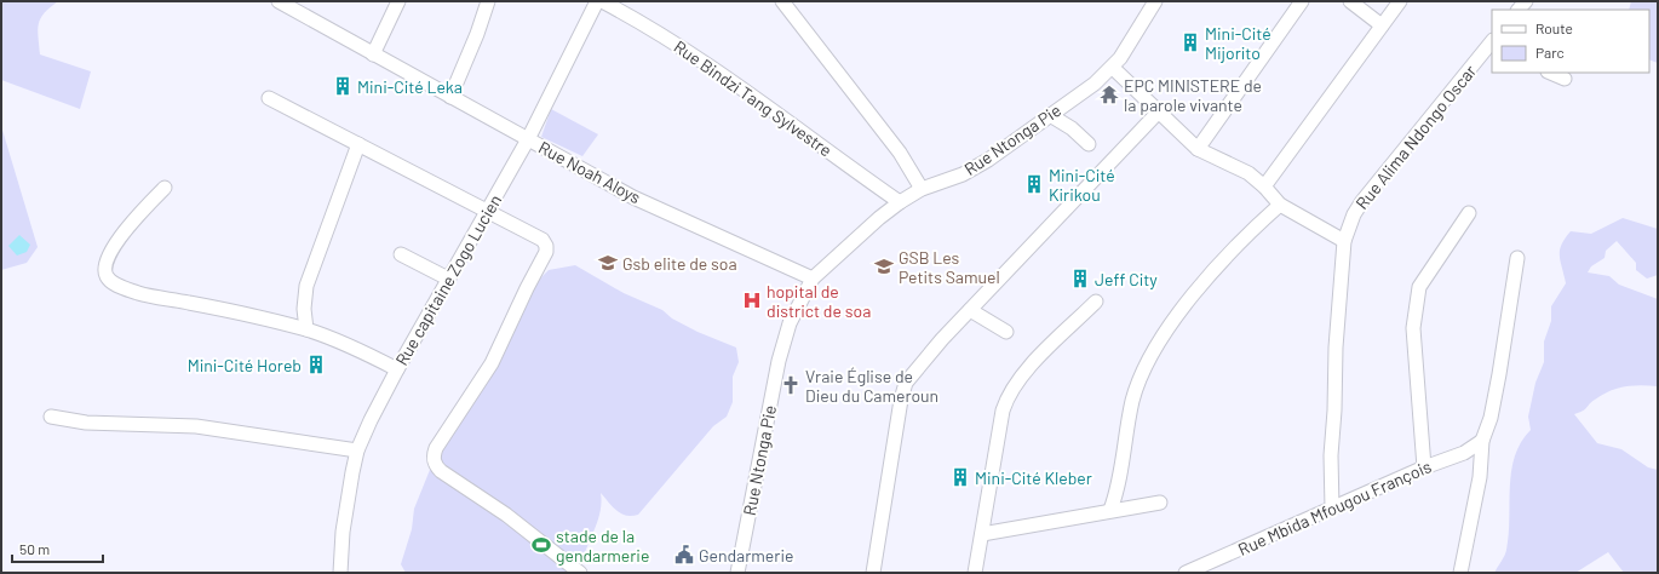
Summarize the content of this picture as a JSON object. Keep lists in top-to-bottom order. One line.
{"streets":{"street":["Rue Bindzi Tang Sylvestre","Rue Alima Ndongo Oscar","Rue Ntonga Pie","Rue Noah Aloys","Rue capitaine Zogo Lucien","Rue Mbida Mfougou François"]},"crossings":[["Rue Bindzi Tang Sylvestre","Rue Ntonga Pie"],["Rue Alima Ndongo Oscar","Rue Mbida Mfougou François"],["Rue Ntonga Pie","Rue Noah Aloys"],["Rue Noah Aloys","Rue capitaine Zogo Lucien"]],"places":{"building":["Mini-Cité Mijorito","Mini-Cité Leka","Mini-Cité Kirikou","Jeff City","Mini-Cité Horeb","Mini-Cité Kleber"],"temple":["EPC MINISTERE de la parole vivante"],"school or university":["Gsb elite de soa","GSB Les Petits Samuel"],"hospital":["hopital de district de soa"],"church":["Vraie Église de Dieu du Cameroun"],"sports":["stade de la gendarmerie"],"public building":["Gendarmerie"]},"legend":["Route","Parc"],"scale_bar":"50 m"}
